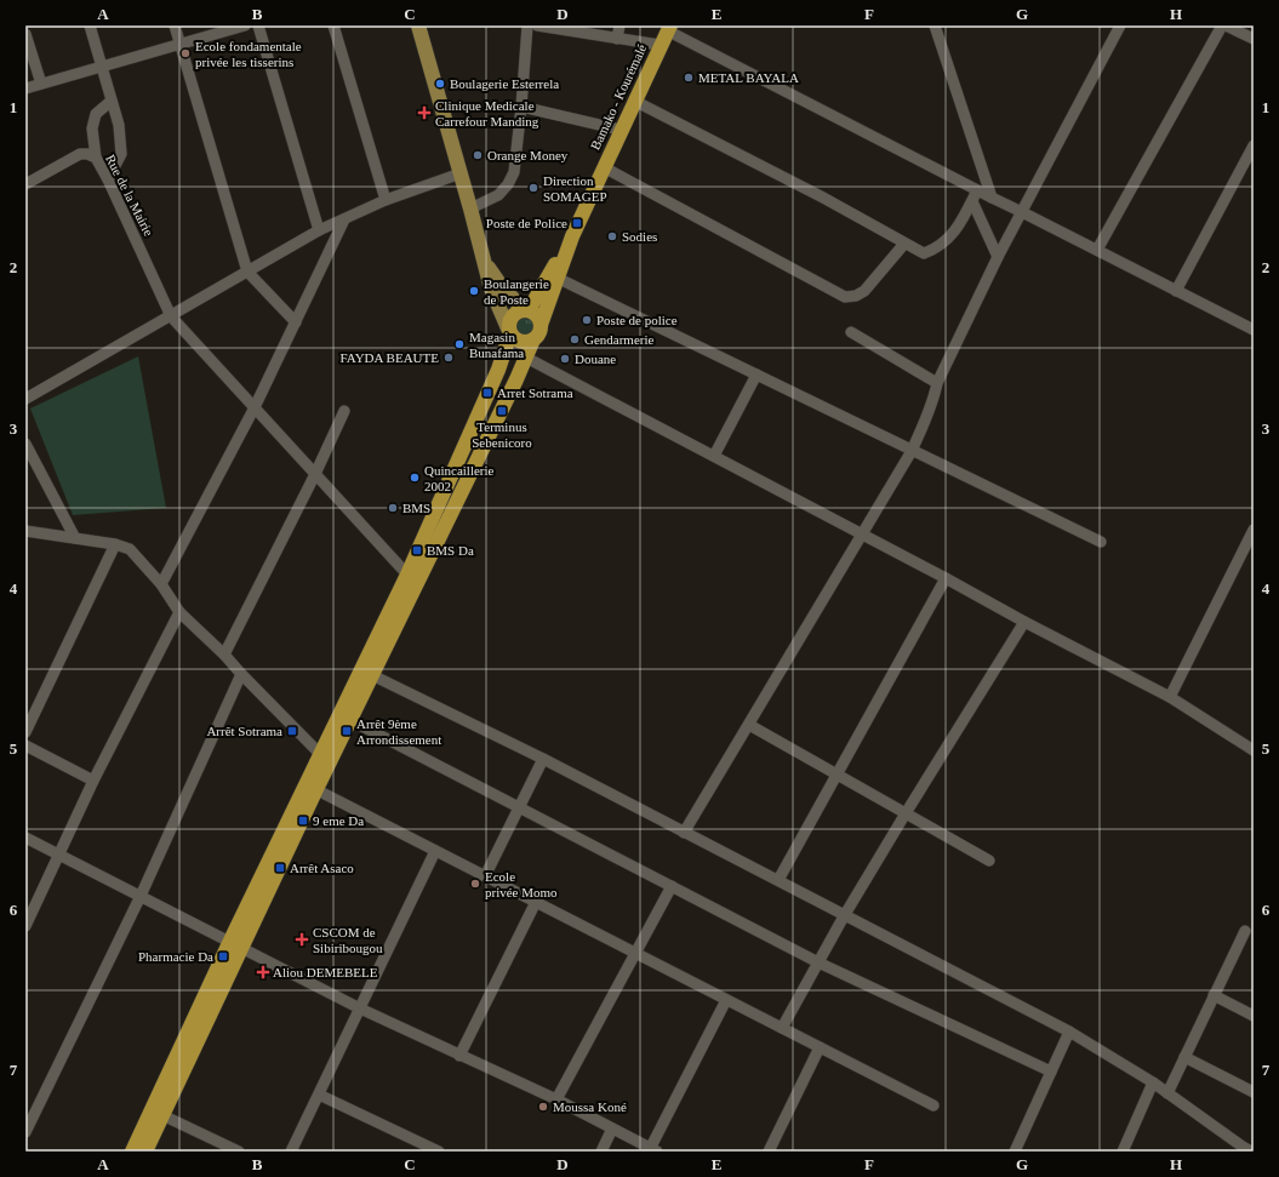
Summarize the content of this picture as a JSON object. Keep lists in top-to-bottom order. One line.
{"streets":{"highway":["Bamako - Kourémalé"],"street":["Rue de la Mairie"]},"places":{"other":["Ecole fondamentale privée les tisserins","METAL BAYALA","Boulagerie Esterrela","Orange Money","Direction SOMAGEP","Sodies","Boulangerie de Poste","Poste de police","Gendarmerie","Magasin Bunafama","FAYDA BEAUTE","Douane","Quincaillerie 2002","BMS","Ecole privée Momo","Moussa Koné"],"health":["Clinique Medicale Carrefour Manding","CSCOM de Sibiribougou","Aliou DEMEBELE"],"transit":["Poste de Police","Arret Sotrama","Terminus Sebenicoro","BMS Da","Arrêt Sotrama","Arrêt 9ème Arrondissement","9 eme Da","Arrêt Asaco","Pharmacie Da"]},"grid":{"columns":["A","B","C","D","E","F","G","H"],"rows":["1","2","3","4","5","6","7"]}}
